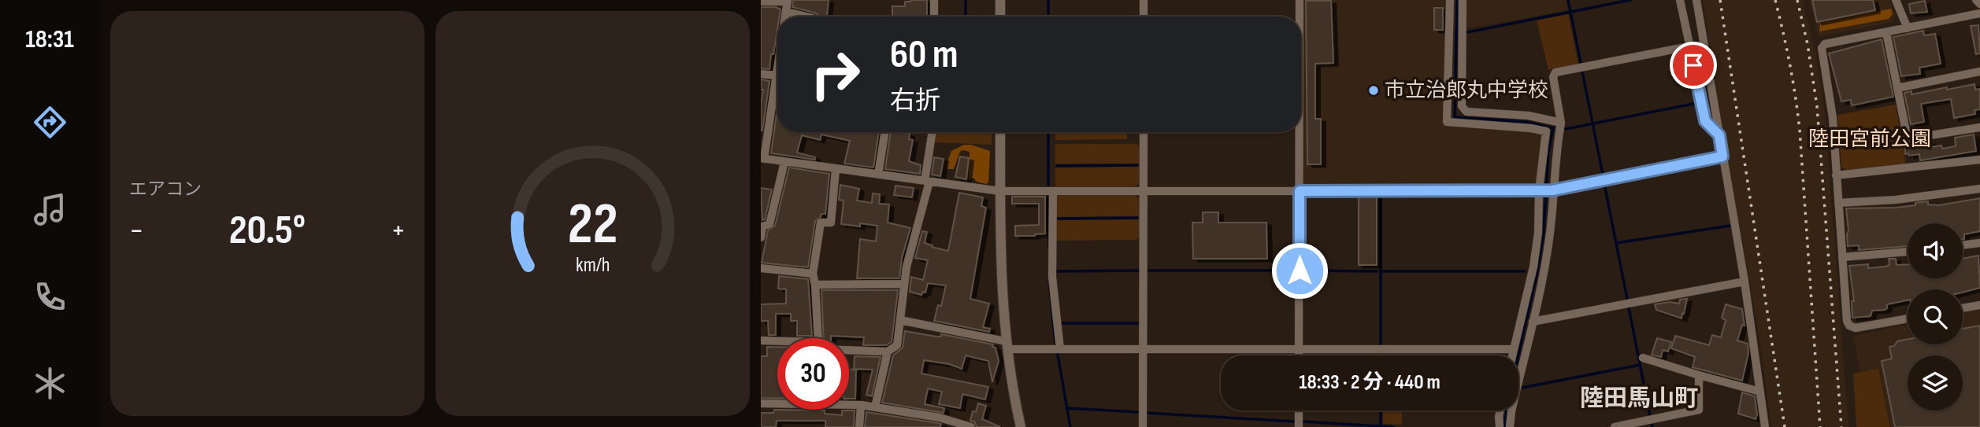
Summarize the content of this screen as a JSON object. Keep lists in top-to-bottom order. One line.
{"districts":["陸田馬山町"],"parks":["陸田宮前公園"],"places":["市立治郎丸中学校"],"page":{"tabs":"18:31","tile":"エアコン","turn":["60 m","右折"],"heat":["−","20.5°","+"],"limit":"30","trip":"18:33 · 2 分 · 440 m","gauge":["22","km/h"]}}
